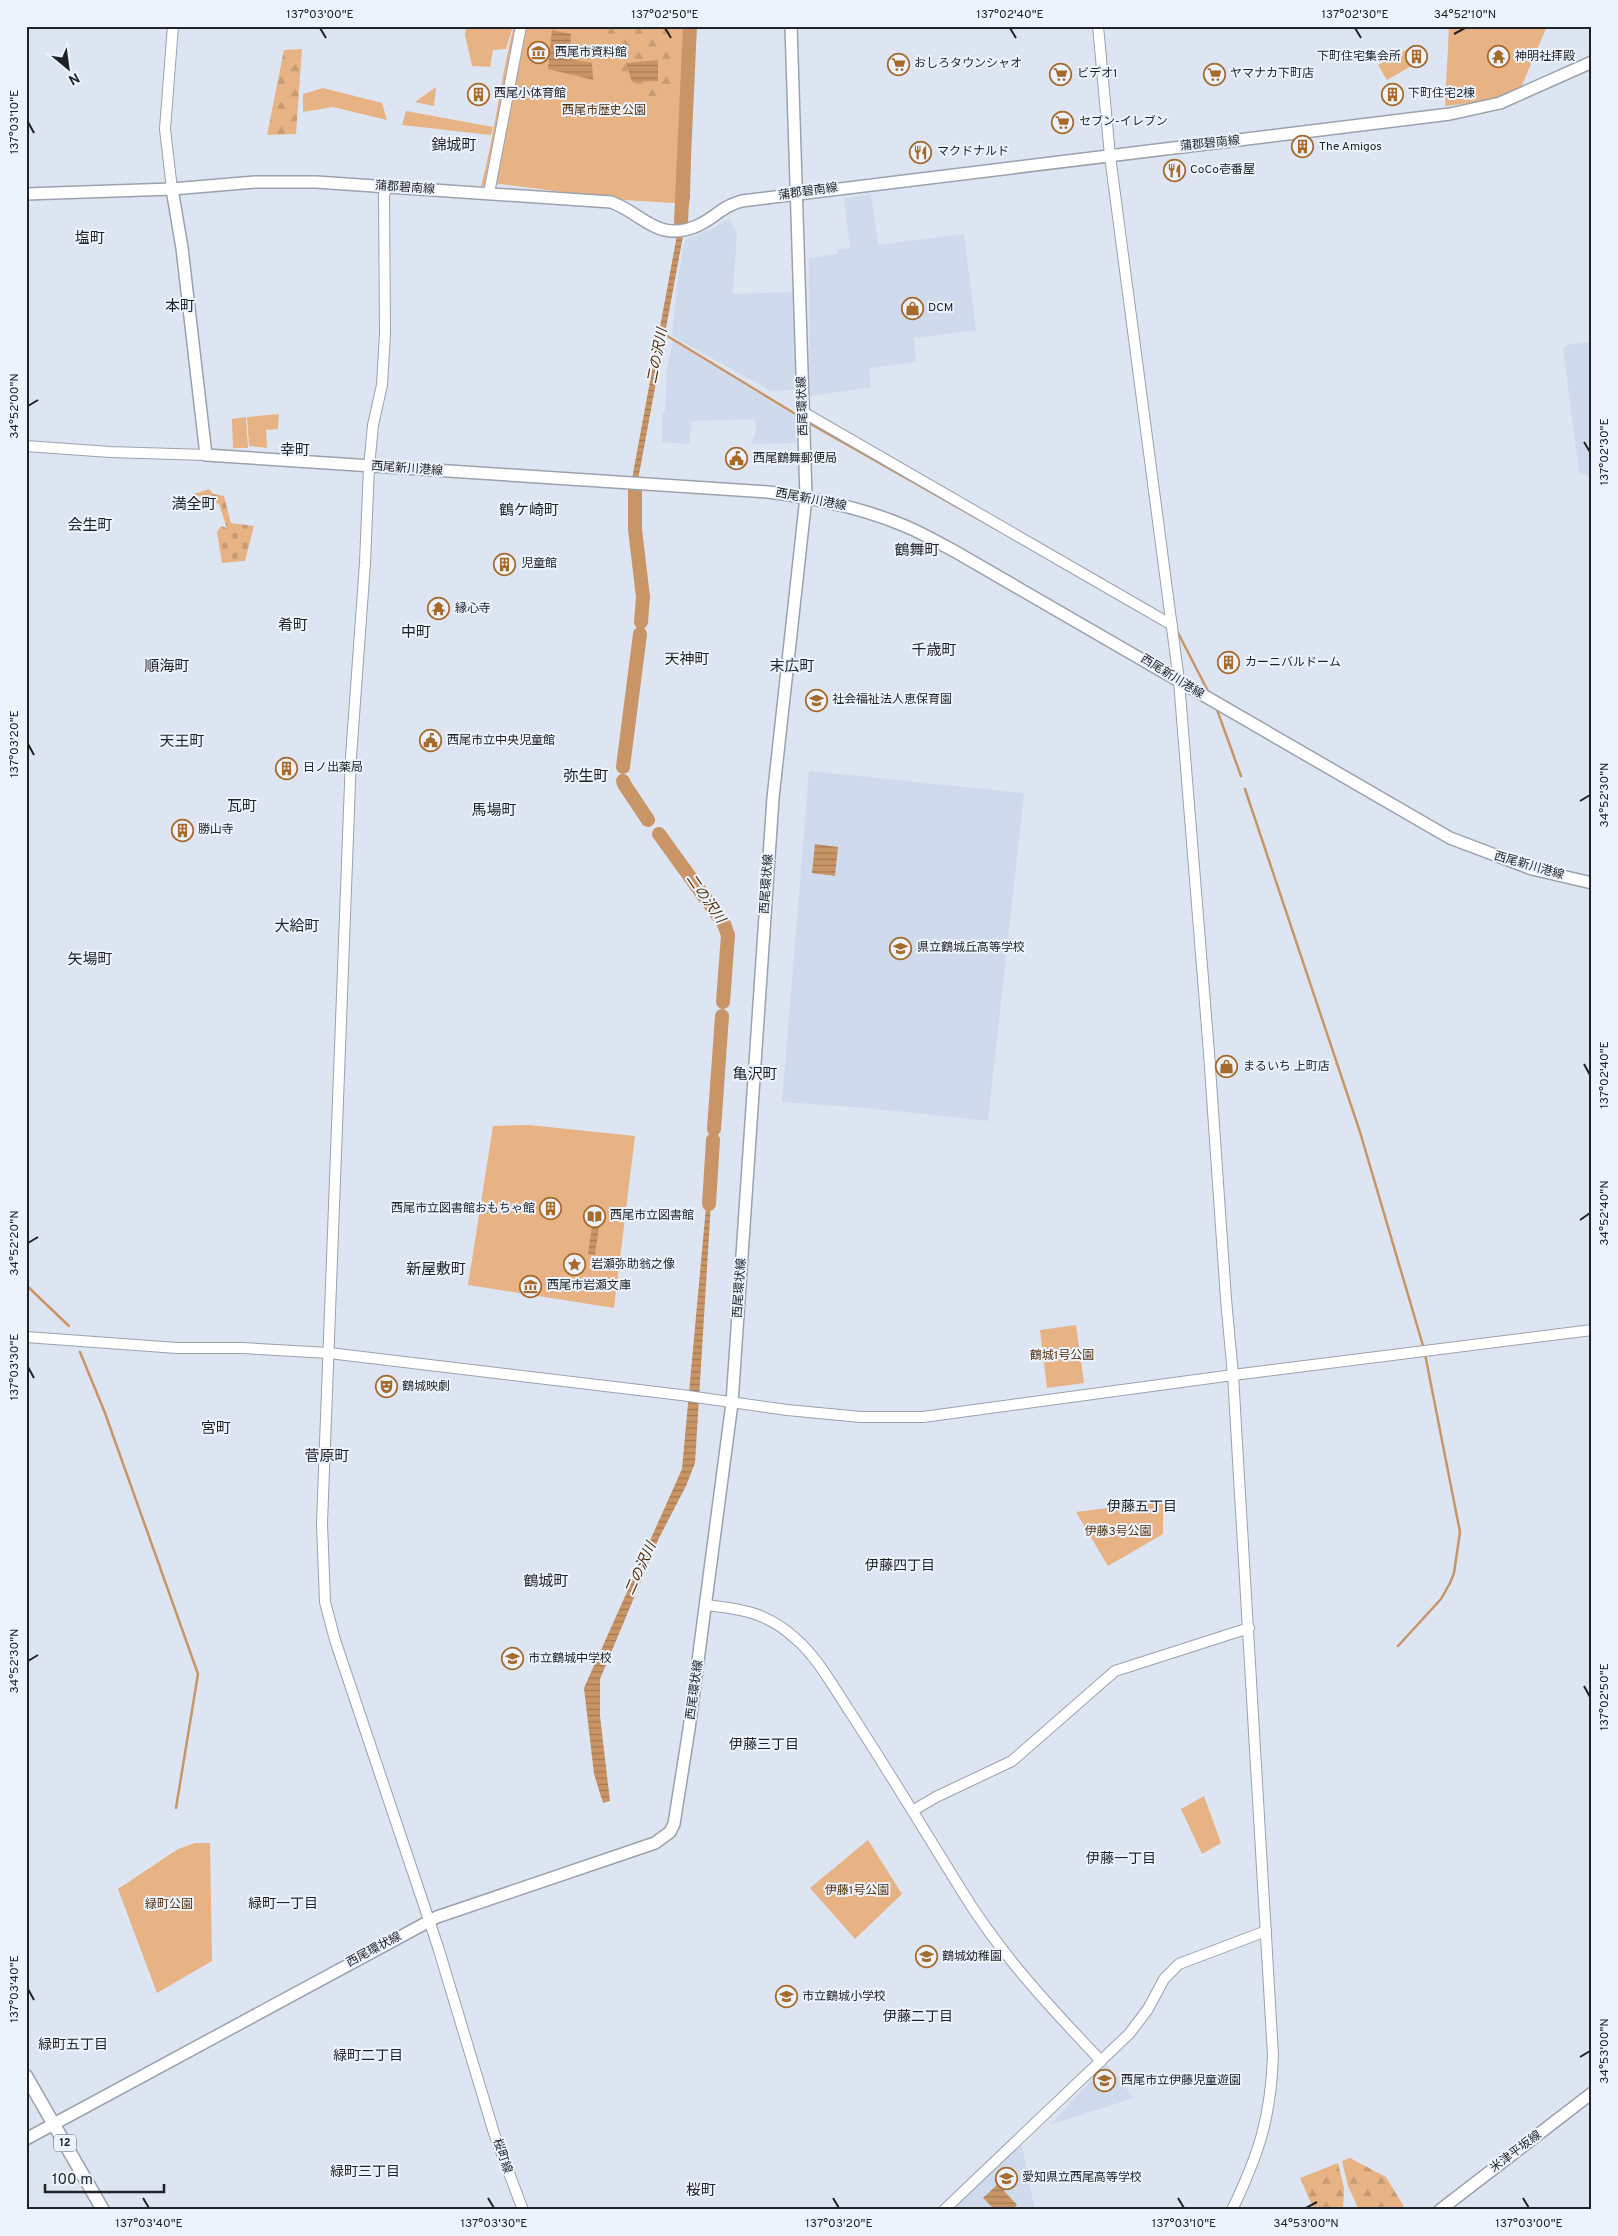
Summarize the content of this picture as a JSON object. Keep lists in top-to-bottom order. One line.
{"streets":{"main road":["蒲郡碧南線","西尾環状線","西尾新川港線","12","米津平坂線"],"street":["桜町線"]},"crossings":[["蒲郡碧南線","西尾環状線"],["蒲郡碧南線","桜町線"],["西尾環状線","西尾新川港線"],["西尾環状線","12"],["西尾環状線","桜町線"],["西尾新川港線","桜町線"]],"districts":["錦城町","塩町","本町","幸町","満全町","鶴ケ崎町","会生町","鶴舞町","肴町","中町","千歳町","天神町","順海町","末広町","天王町","弥生町","瓦町","馬場町","大給町","矢場町","亀沢町","新屋敷町","宮町","菅原町","伊藤五丁目","伊藤四丁目","鶴城町","伊藤三丁目","伊藤一丁目","緑町一丁目","伊藤二丁目","緑町五丁目","緑町二丁目","緑町三丁目","桜町"],"water":["二の沢川"],"parks":["西尾市歴史公園","鶴城1号公園","伊藤3号公園","伊藤1号公園","緑町公園"],"places":{"museum":["西尾市資料館","西尾市岩瀬文庫"],"building":["下町住宅集会所","西尾小体育館","下町住宅2棟","The Amigos","児童館","カーニバルドーム","日ノ出薬局","勝山寺","西尾市立図書館おもちゃ館"],"temple":["神明社拝殿","縁心寺"],"supermarket":["おしろタウンシャオ","ビデオ1","ヤマナカ下町店","セブン-イレブン"],"restaurant":["マクドナルド","CoCo壱番屋"],"shop":["DCM","まるいち 上町店"],"public building":["西尾鶴舞郵便局","西尾市立中央児童館"],"school or university":["社会福祉法人恵保育園","県立鶴城丘高等学校","市立鶴城中学校","鶴城幼稚園","市立鶴城小学校","西尾市立伊藤児童遊園","愛知県立西尾高等学校"],"library":["西尾市立図書館"],"place":["岩瀬弥助翁之像"],"theatre":["鶴城映劇"]},"scale_bar":"100 m","north":"bottom right","coordinates":["137°03'00\"E","137°02'50\"E","137°02'40\"E","137°02'30\"E","34°52'10\"N","137°03'10\"E","34°52'00\"N","137°03'20\"E","34°52'30\"N","34°52'40\"N","34°52'20\"N","137°03'30\"E","137°03'40\"E","34°53'00\"N"]}
